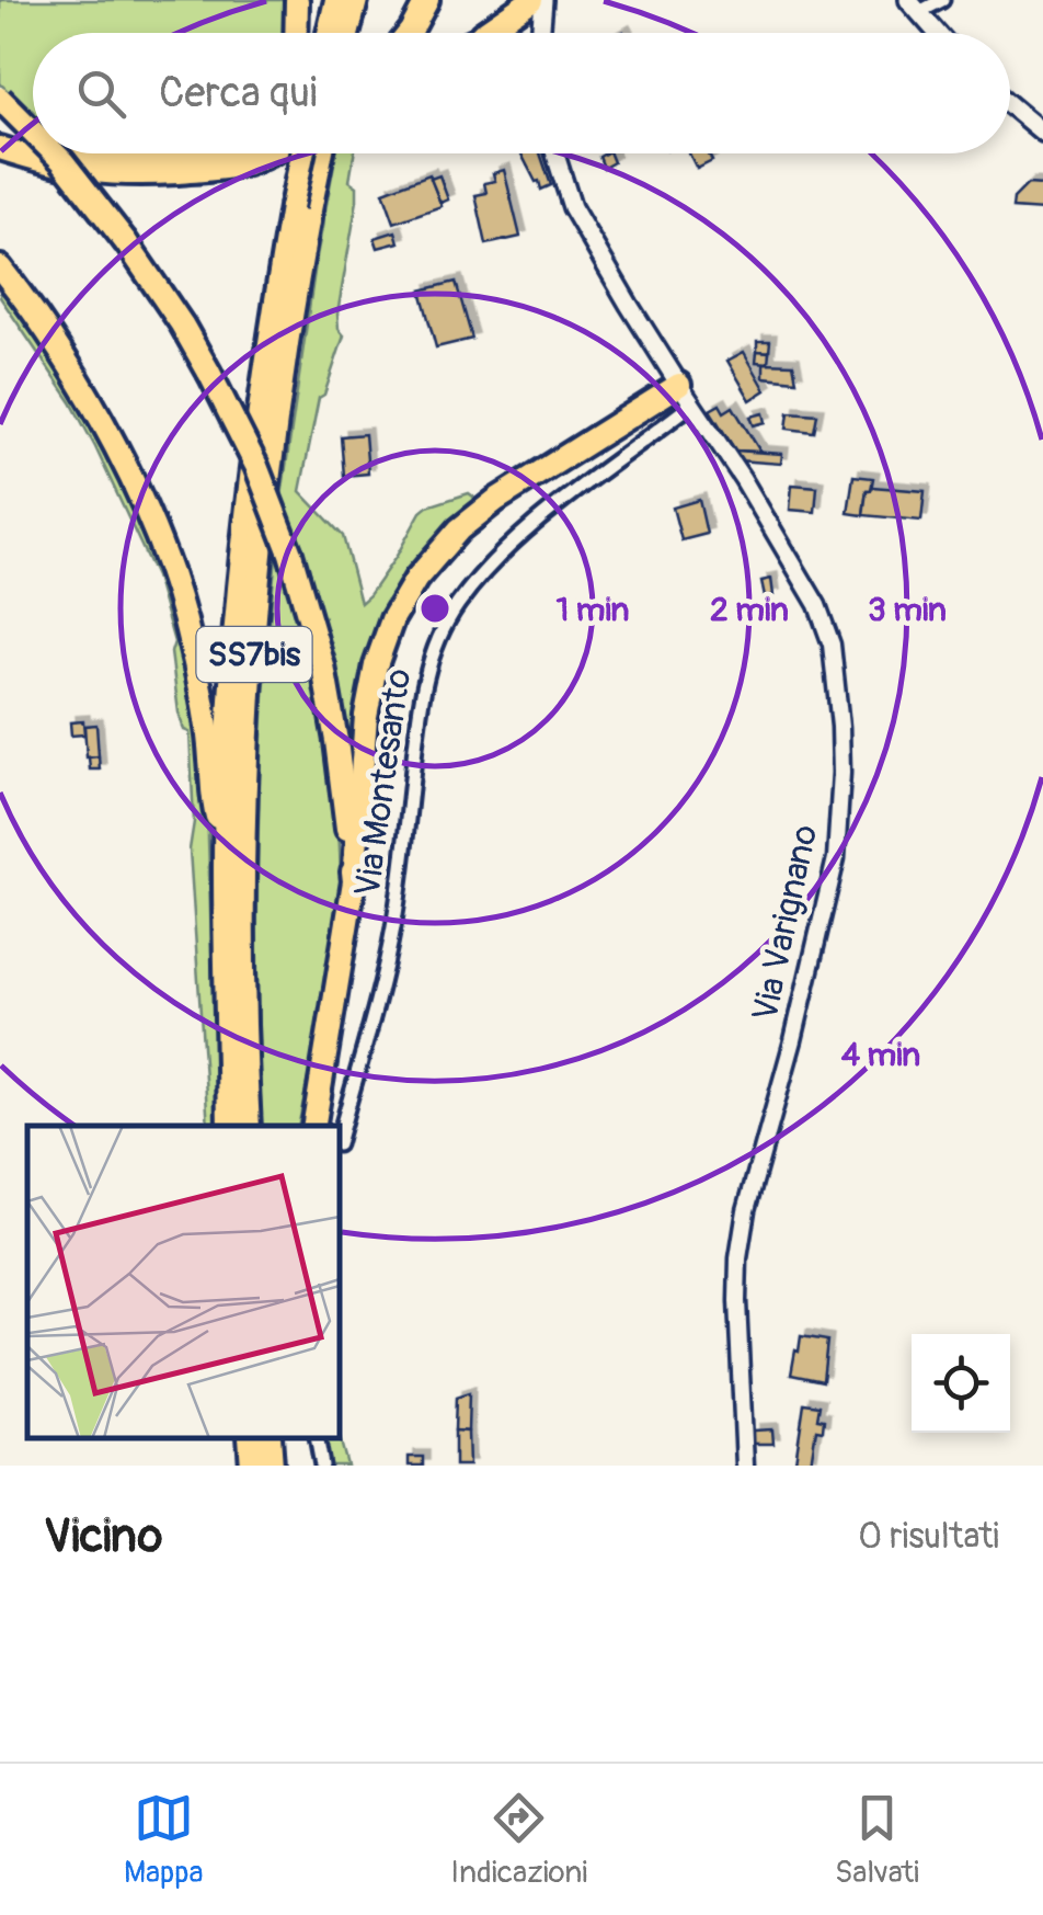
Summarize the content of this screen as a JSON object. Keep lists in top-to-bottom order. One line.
{"streets":{"highway":["SS7bis"],"main road":["Via Varignano"],"street":["Via Montesanto"]},"crossings":[["Via Montesanto","Via Varignano"]],"page":{"search":"Cerca qui","heading":["Vicino","0 risultati"],"nav":["Mappa","Indicazioni","Salvati"]},"rings":["1 min","2 min","3 min","4 min"]}
